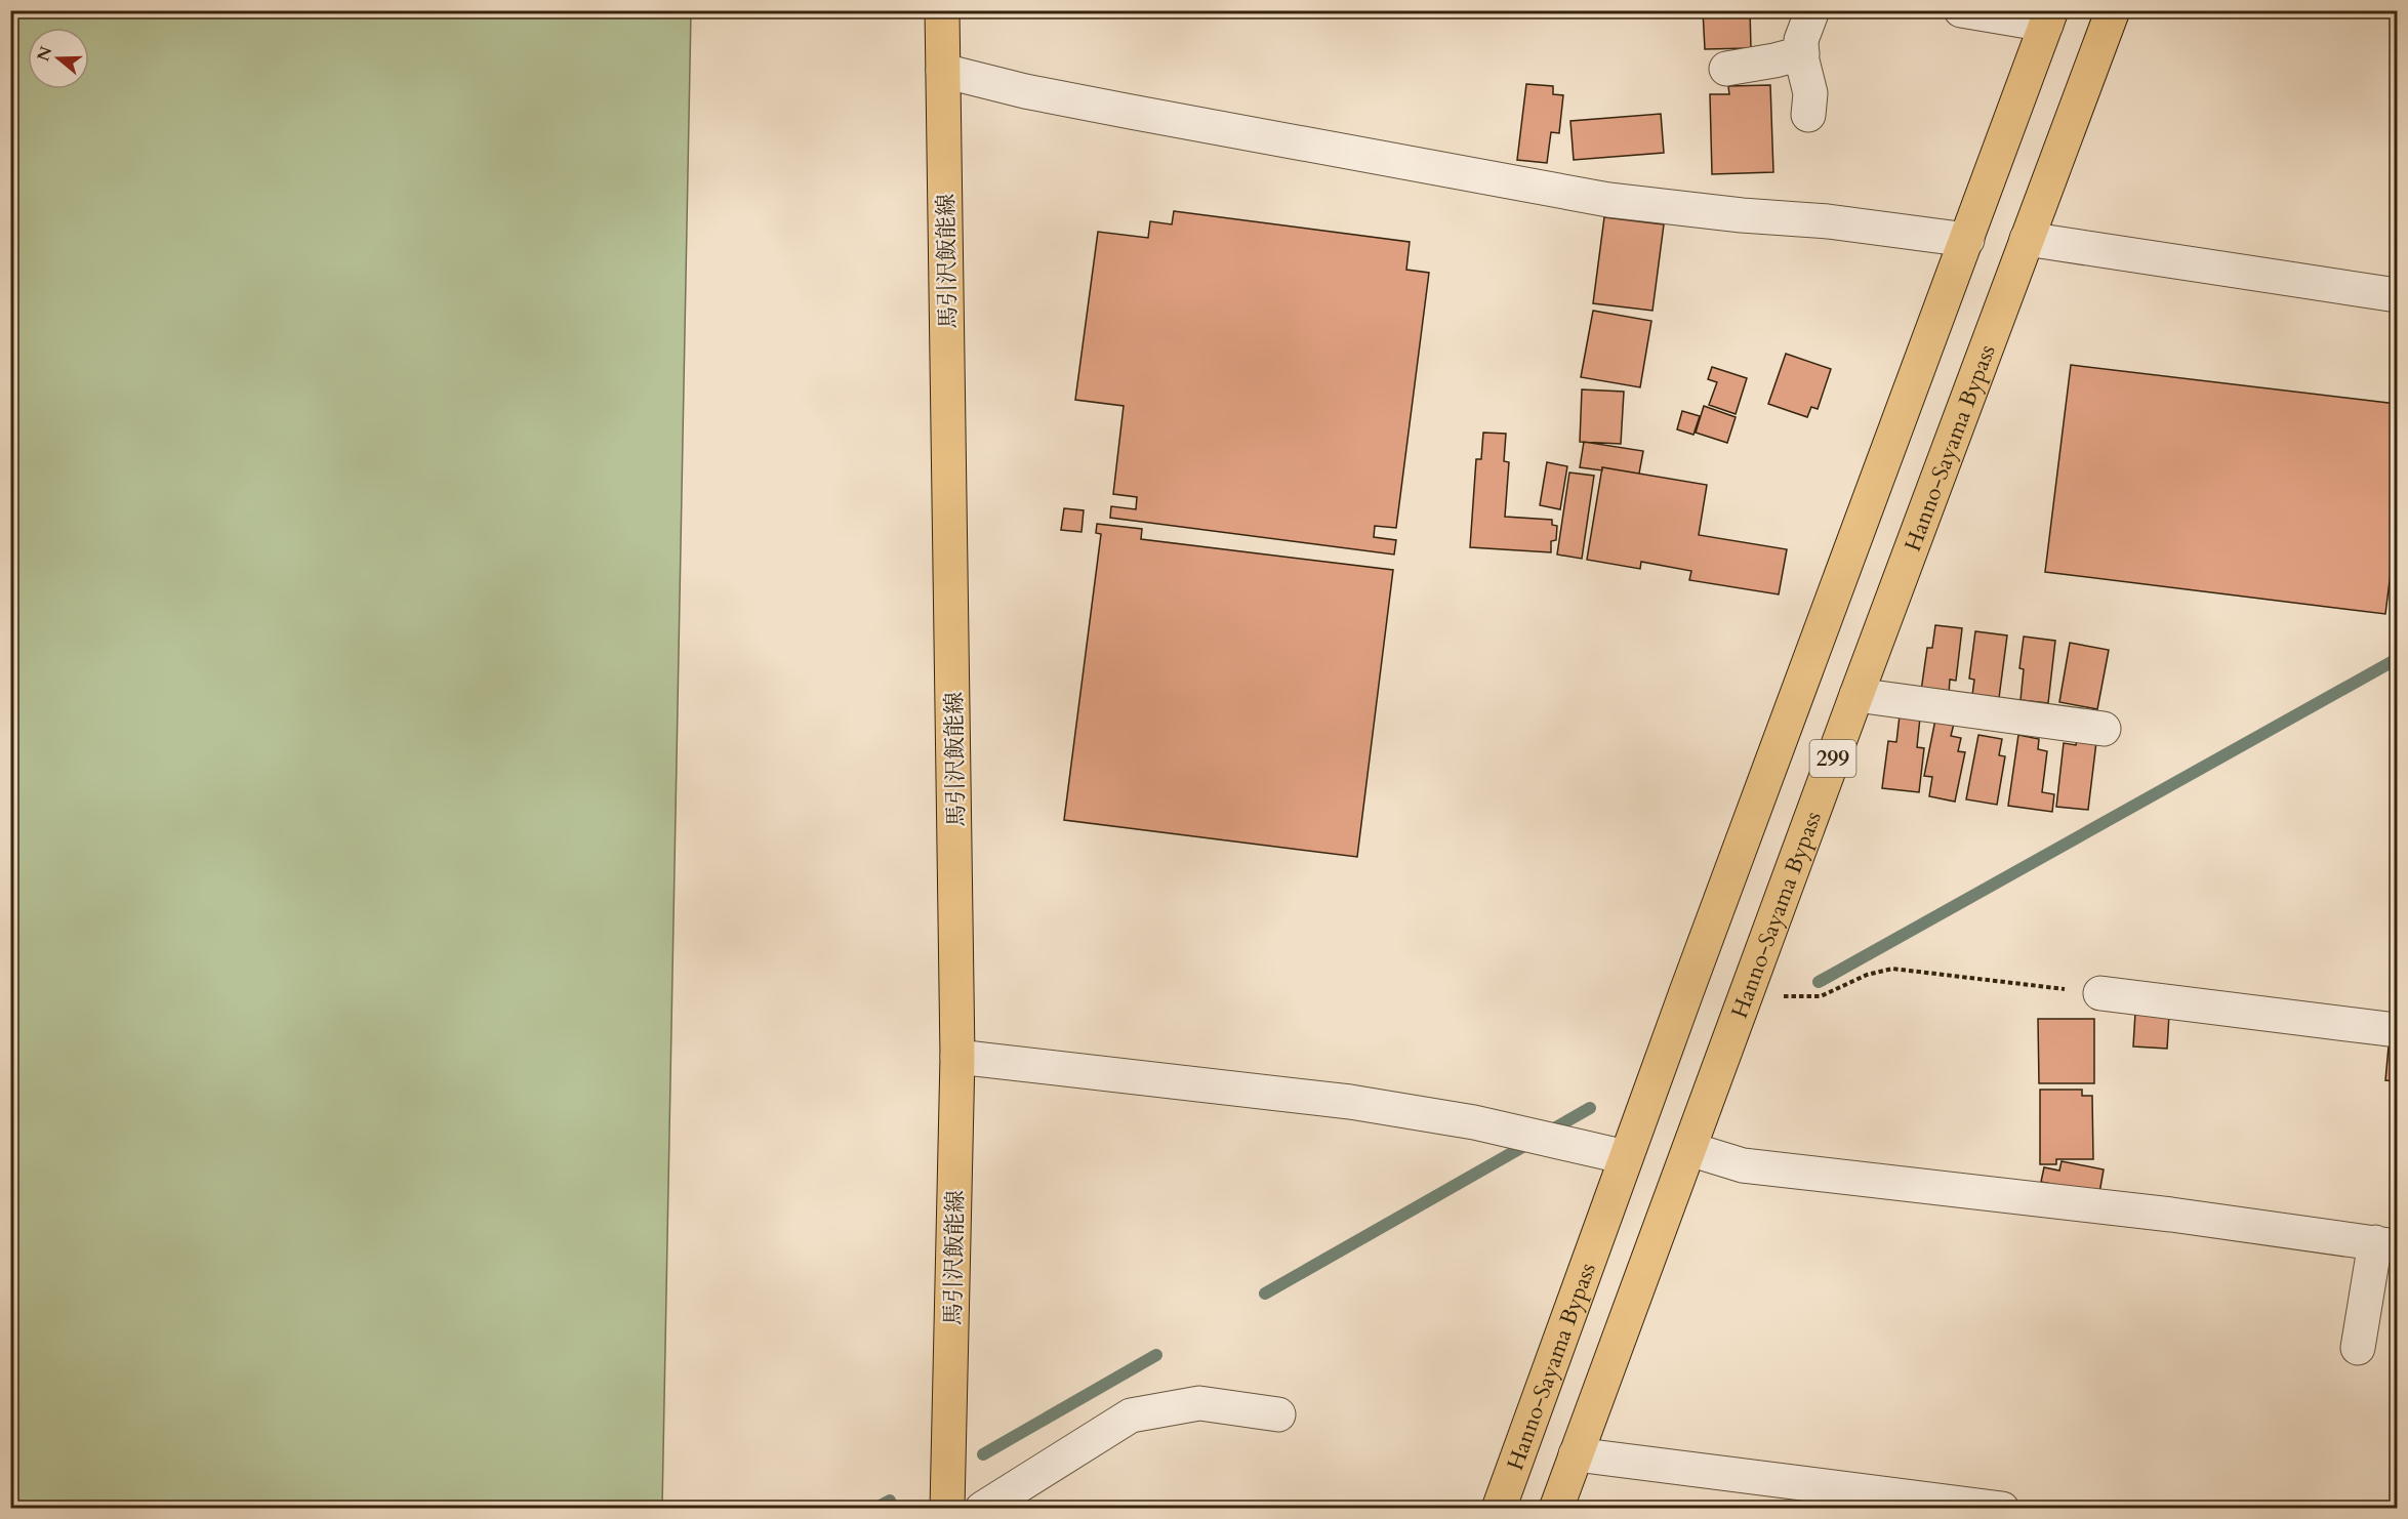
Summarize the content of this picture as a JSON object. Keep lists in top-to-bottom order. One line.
{"streets":{"main road":["馬引沢飯能線","Hanno-Sayama Bypass","299"]},"north":"left"}
